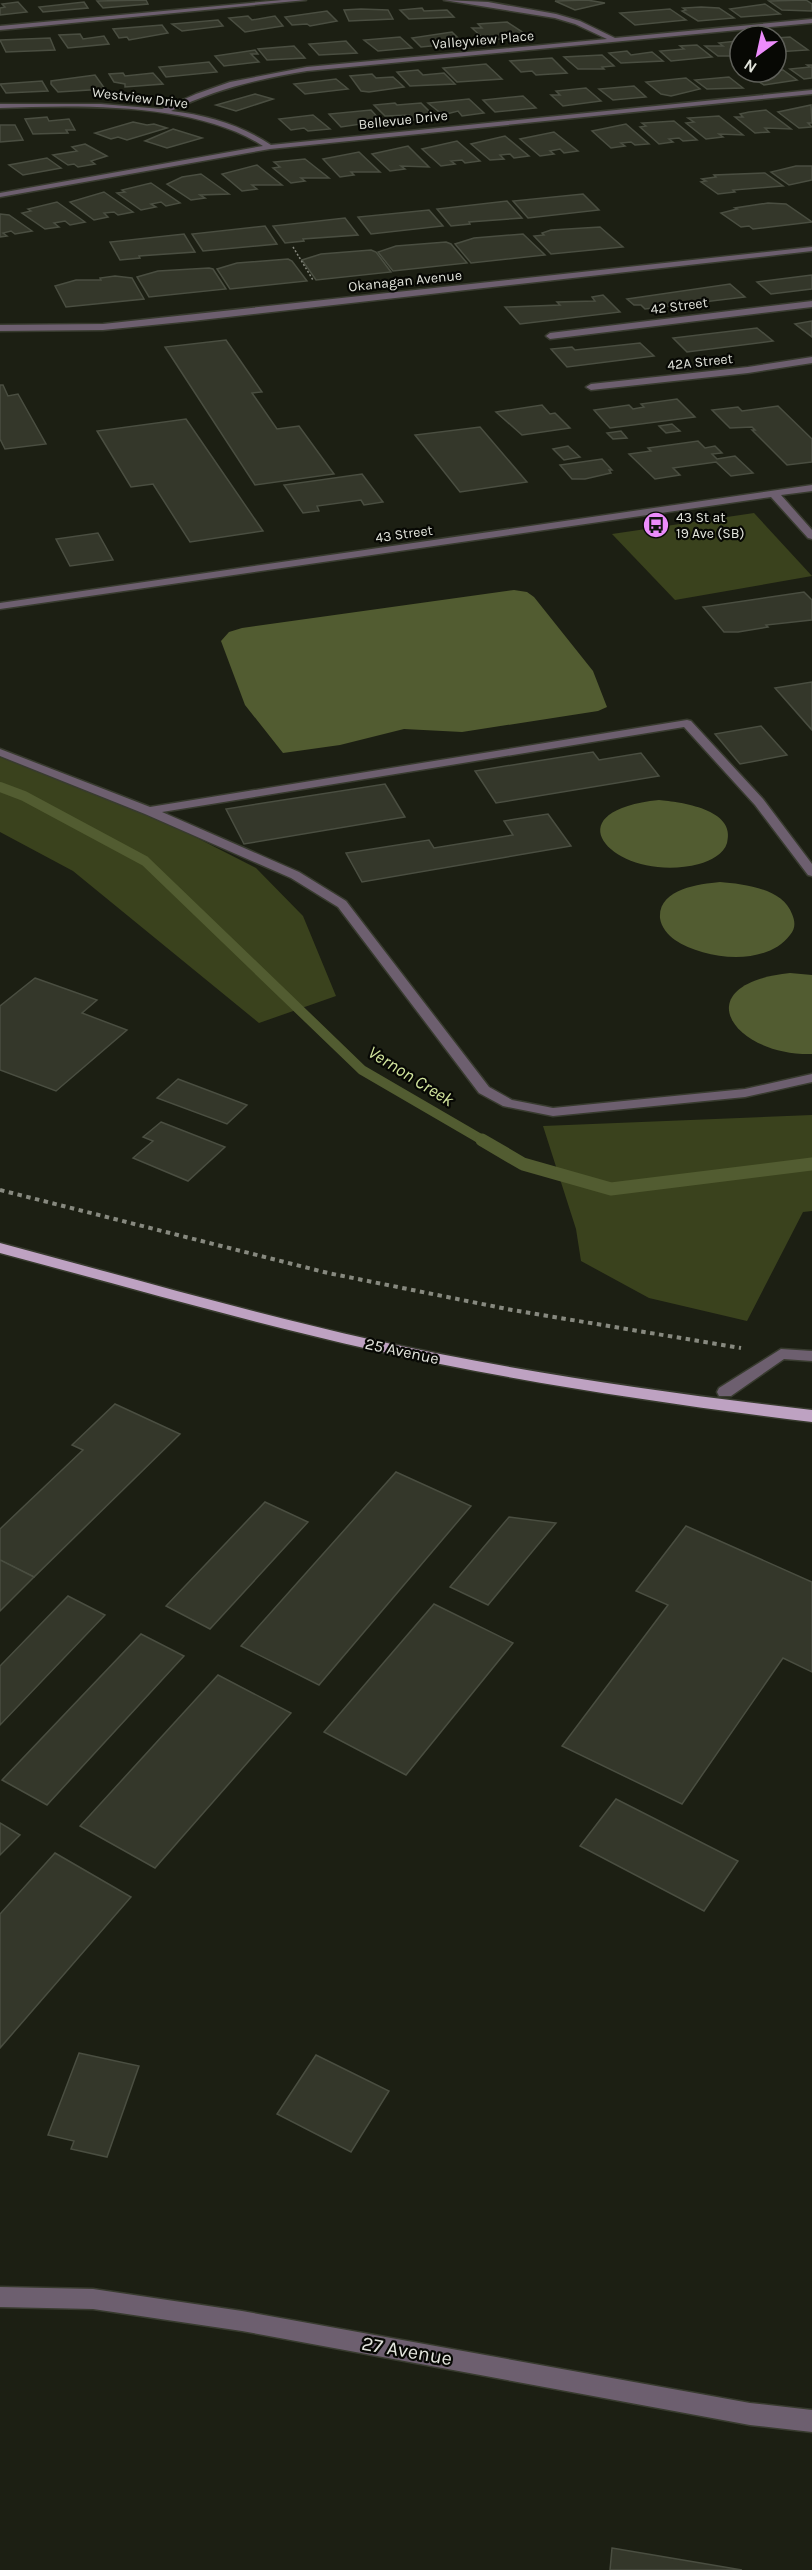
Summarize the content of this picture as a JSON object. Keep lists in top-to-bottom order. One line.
{"streets":{"main road":["25 Avenue"],"street":["Valleyview Place","Westview Drive","Bellevue Drive","Okanagan Avenue","42 Street","42A Street","43 Street","27 Avenue"]},"crossings":[["Valleyview Place","Westview Drive"],["Westview Drive","Bellevue Drive"]],"water":["Vernon Creek"],"places":{"bus stop":["43 St at 19 Ave (SB)"]},"north":"bottom left"}
